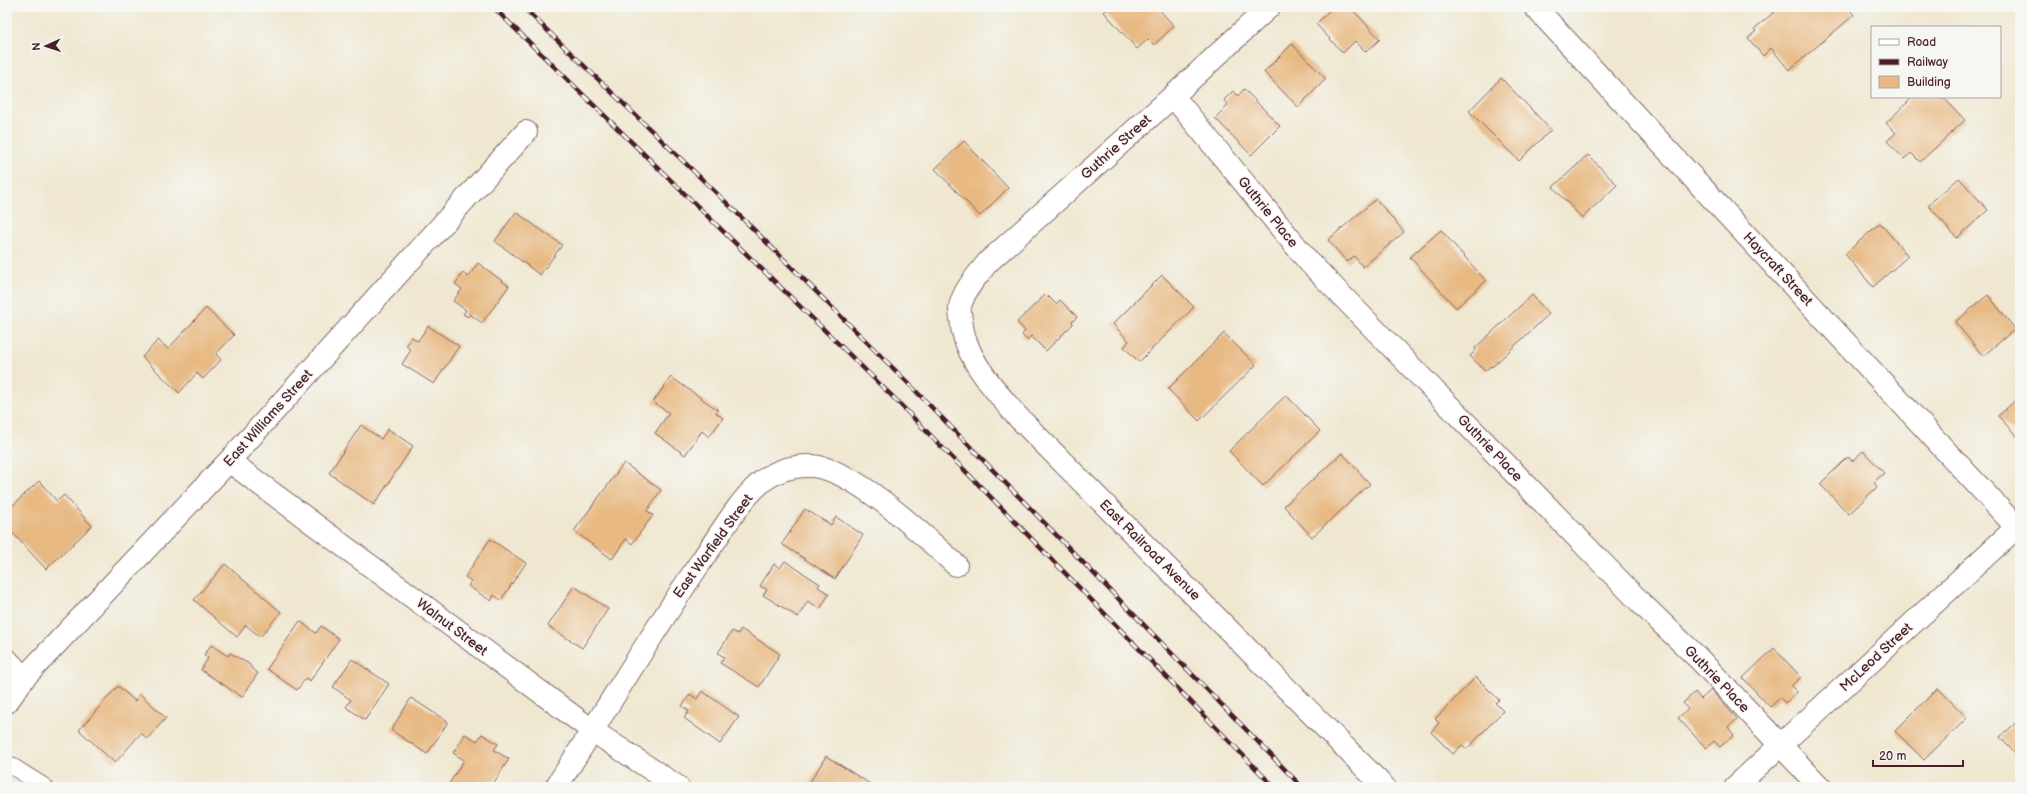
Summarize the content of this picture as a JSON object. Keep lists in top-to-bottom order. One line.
{"streets":{"street":["Guthrie Street","Guthrie Place","Haycraft Street","East Williams Street","East Warfield Street","East Railroad Avenue","Walnut Street","McLeod Street"]},"crossings":[["Guthrie Street","Guthrie Place"],["Guthrie Street","East Railroad Avenue"],["Guthrie Place","McLeod Street"],["Haycraft Street","McLeod Street"],["East Williams Street","Walnut Street"],["East Warfield Street","Walnut Street"]],"legend":["Road","Railway","Building"],"scale_bar":"20 m","north":"left"}
